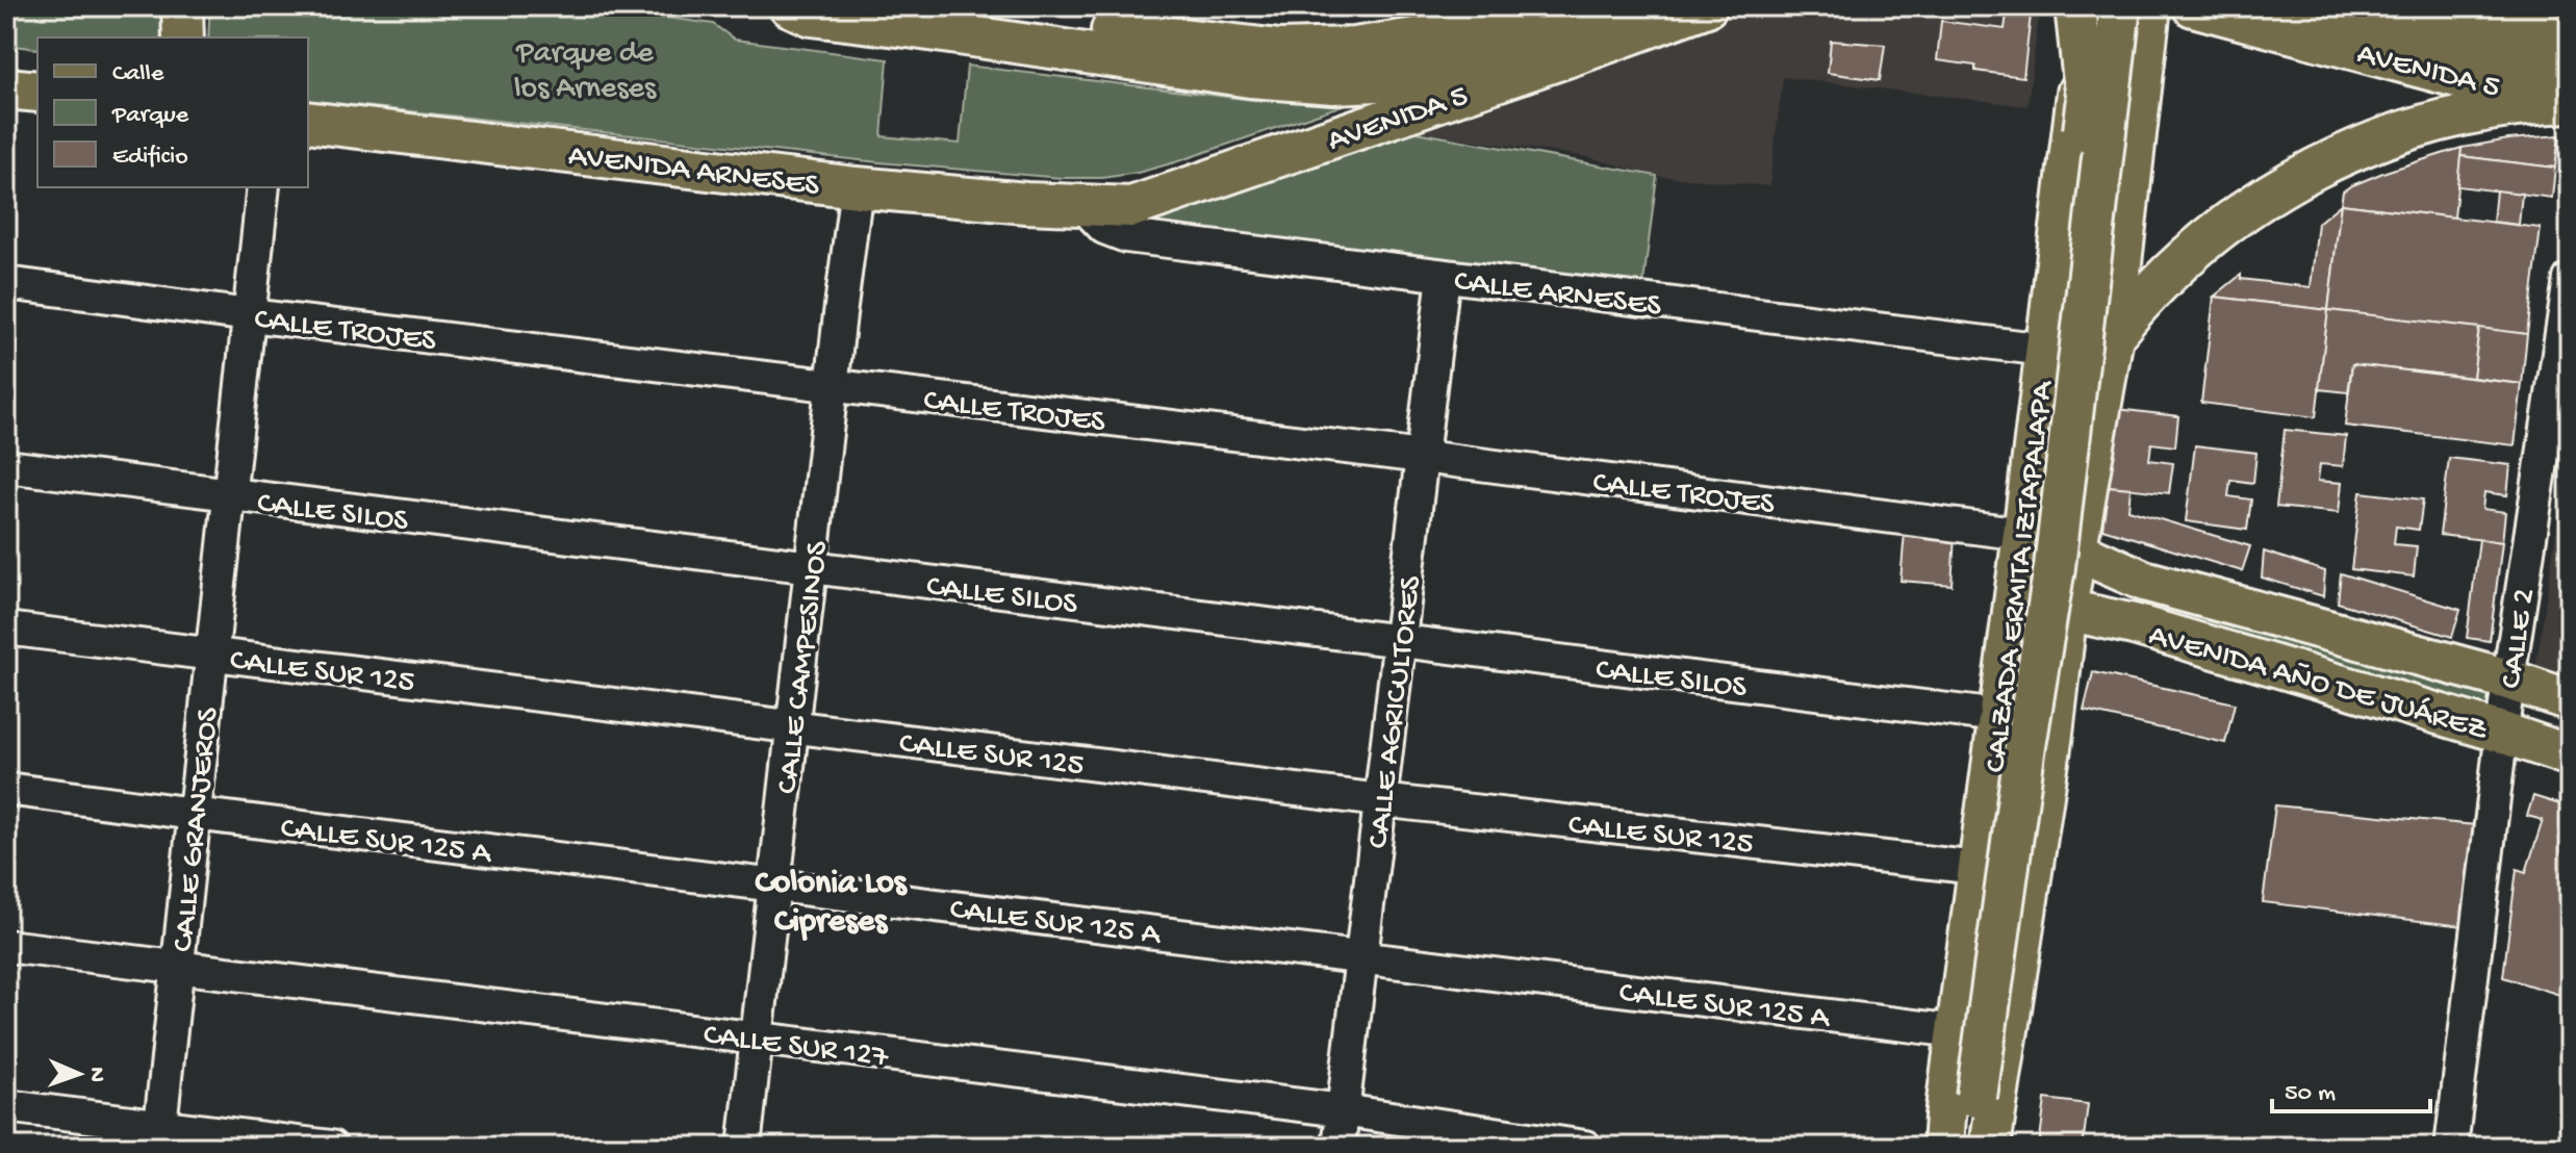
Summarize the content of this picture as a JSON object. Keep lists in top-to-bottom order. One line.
{"streets":{"main road":["AVENIDA 5","AVENIDA ARNESES","CALZADA ERMITA IZTAPALAPA","AVENIDA AÑO DE JUÁREZ"],"street":["CALLE ARNESES","CALLE TROJES","CALLE SILOS","CALLE 2","CALLE CAMPESINOS","CALLE SUR 125","CALLE AGRICULTORES","CALLE GRANJEROS","CALLE SUR 125 A","CALLE SUR 127"]},"crossings":[["AVENIDA 5","AVENIDA ARNESES"],["AVENIDA 5","CALLE ARNESES"],["AVENIDA ARNESES","CALLE ARNESES"],["AVENIDA ARNESES","CALLE CAMPESINOS"],["CALLE ARNESES","CALZADA ERMITA IZTAPALAPA"],["CALLE ARNESES","CALLE AGRICULTORES"],["CALLE TROJES","CALZADA ERMITA IZTAPALAPA"],["CALLE TROJES","CALLE CAMPESINOS"],["CALLE TROJES","CALLE AGRICULTORES"],["CALLE TROJES","CALLE GRANJEROS"],["CALLE SILOS","CALZADA ERMITA IZTAPALAPA"],["CALLE SILOS","CALLE CAMPESINOS"],["CALLE SILOS","CALLE AGRICULTORES"],["CALLE SILOS","CALLE GRANJEROS"],["CALZADA ERMITA IZTAPALAPA","CALLE SUR 125"],["CALZADA ERMITA IZTAPALAPA","AVENIDA AÑO DE JUÁREZ"],["CALZADA ERMITA IZTAPALAPA","CALLE SUR 125 A"],["CALLE 2","AVENIDA AÑO DE JUÁREZ"],["CALLE CAMPESINOS","CALLE SUR 125"],["CALLE CAMPESINOS","CALLE SUR 125 A"],["CALLE CAMPESINOS","CALLE SUR 127"],["CALLE SUR 125","CALLE AGRICULTORES"],["CALLE SUR 125","CALLE GRANJEROS"],["CALLE AGRICULTORES","CALLE SUR 125 A"],["CALLE AGRICULTORES","CALLE SUR 127"],["CALLE GRANJEROS","CALLE SUR 125 A"],["CALLE GRANJEROS","CALLE SUR 127"]],"districts":["Colonia Los Cipreses"],"parks":["Parque de los Arneses"],"legend":["Calle","Parque","Edificio"],"scale_bar":"50 m","north":"right"}
